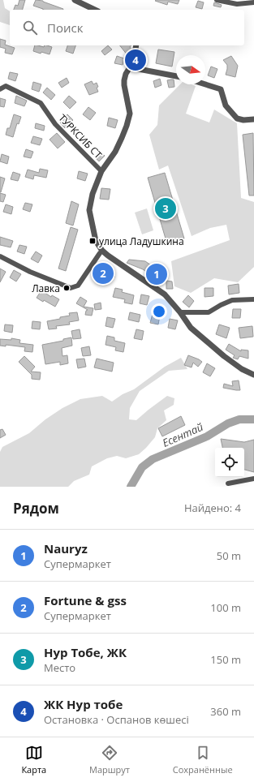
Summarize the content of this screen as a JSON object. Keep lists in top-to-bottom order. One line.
{"streets":{"street":["ТУРКСИБ СТ"]},"water":["Есентай"],"places":{"transit":["улица Ладушкина"],"other":["Лавка"]},"north":"right","page":{"search":"Поиск","pins":["4","3","2","1"],"heading":["Рядом","Найдено: 4"],"list":[{"mark":"1","name":"Nauryz","note":"Супермаркет","value":"50 m"},{"mark":"2","name":"Fortune & gss","note":"Супермаркет","value":"100 m"},{"mark":"3","name":"Нур Тобе, ЖК","note":"Место","value":"150 m"},{"mark":"4","name":"ЖК Нур тобе","note":"Остановка · Оспанов көшесі","value":"360 m"}],"nav":["Карта","Маршрут","Сохранённые"]}}
